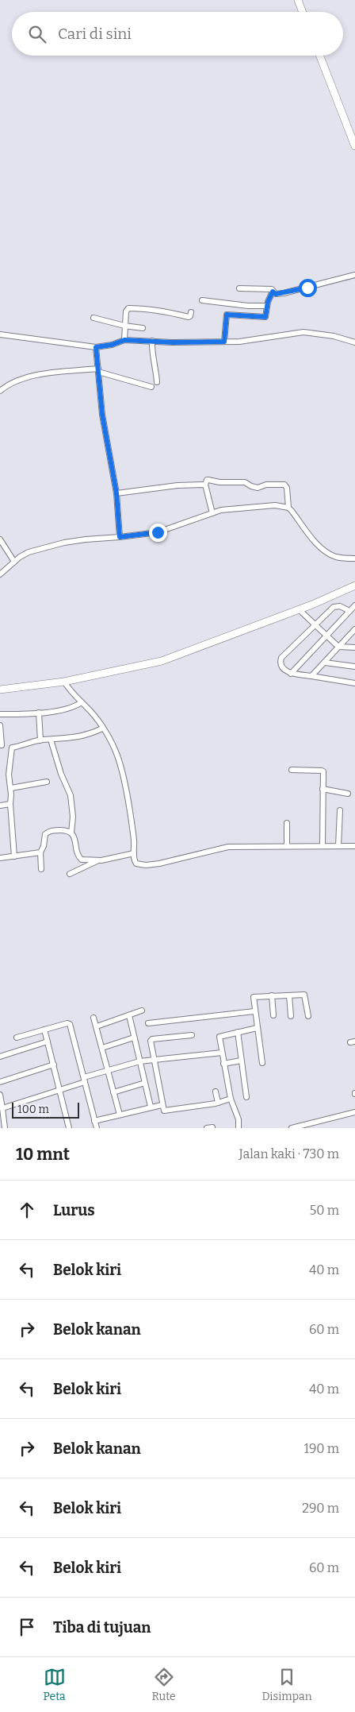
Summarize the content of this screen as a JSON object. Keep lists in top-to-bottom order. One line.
{"scale_bar":"100 m","page":{"search":"Cari di sini","scale":"100 m","heading":["10 mnt","Jalan kaki · 730 m"],"list":[["Lurus","50 m"],["Belok kiri","40 m"],["Belok kanan","60 m"],["Belok kiri","40 m"],["Belok kanan","190 m"],["Belok kiri","290 m"],["Belok kiri","60 m"],"Tiba di tujuan"],"nav":["Peta","Rute","Disimpan"]}}
